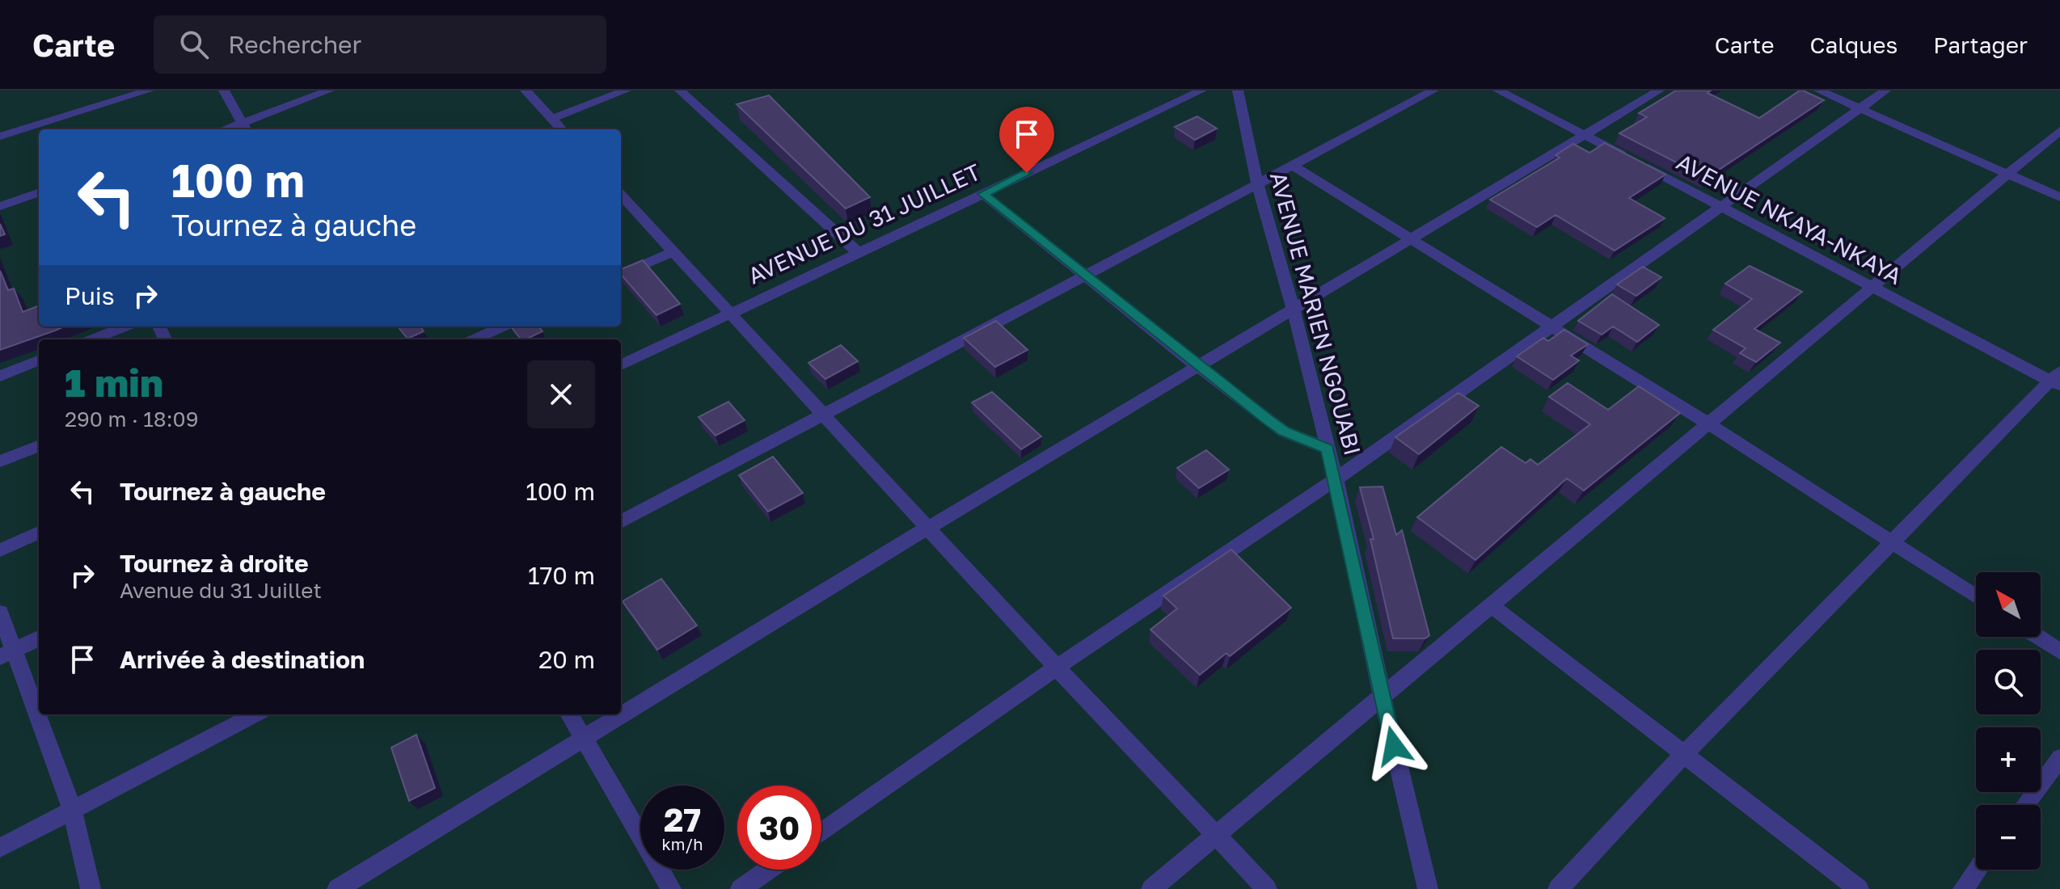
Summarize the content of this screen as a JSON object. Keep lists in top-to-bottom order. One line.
{"streets":{"street":["AVENUE NKAYA-NKAYA","AVENUE DU 31 JUILLET","AVENUE MARIEN NGOUABI"]},"north":"top left","page":{"header":"Carte","search":"Rechercher","nav":["Carte","Calques","Partager"],"turn":["100 m","Tournez à gauche"],"then":"Puis","heading":["1 min","290 m · 18:09"],"list":[{"name":"Tournez à gauche","value":"100 m"},{"name":"Tournez à droite","note":"Avenue du 31 Juillet","value":"170 m"},{"name":"Arrivée à destination","value":"20 m"}],"map_buttons":["+","−"],"speed":"27 km/h","limit":"30"}}
